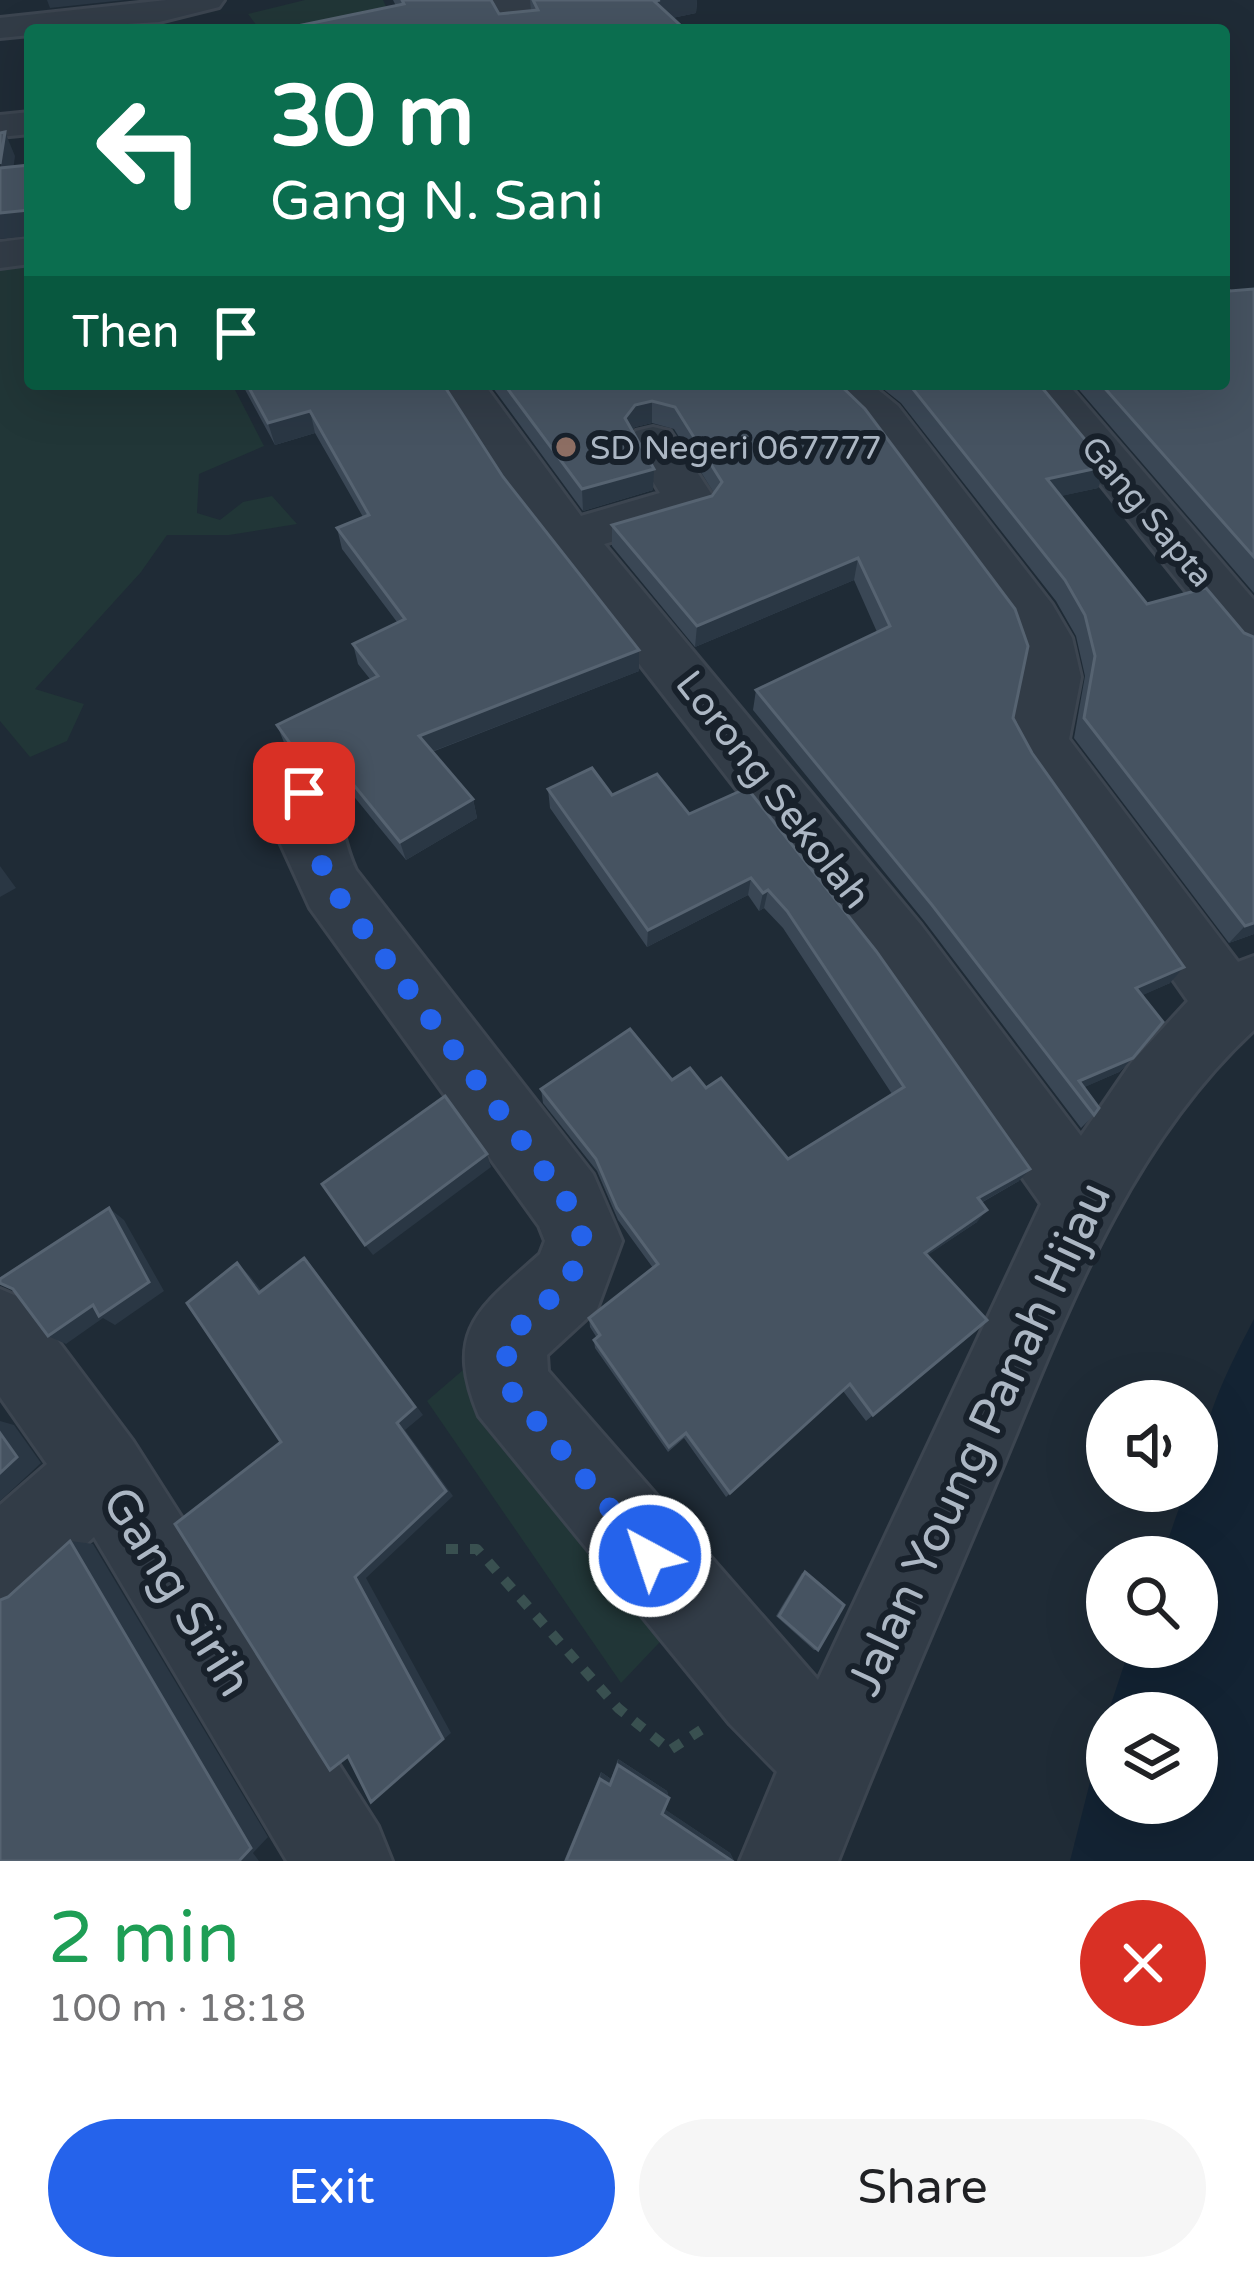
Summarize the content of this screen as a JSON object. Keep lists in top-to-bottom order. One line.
{"streets":{"street":["Gang Sapta","Lorong Sekolah","Jalan Young Panah Hijau","Gang Sirih"]},"crossings":[["Lorong Sekolah","Jalan Young Panah Hijau"]],"places":["SD Negeri 067777"],"page":{"turn":["30 m","Gang N. Sani"],"then":"Then","heading":["2 min","100 m · 18:18"],"buttons":["Exit","Share"]}}
